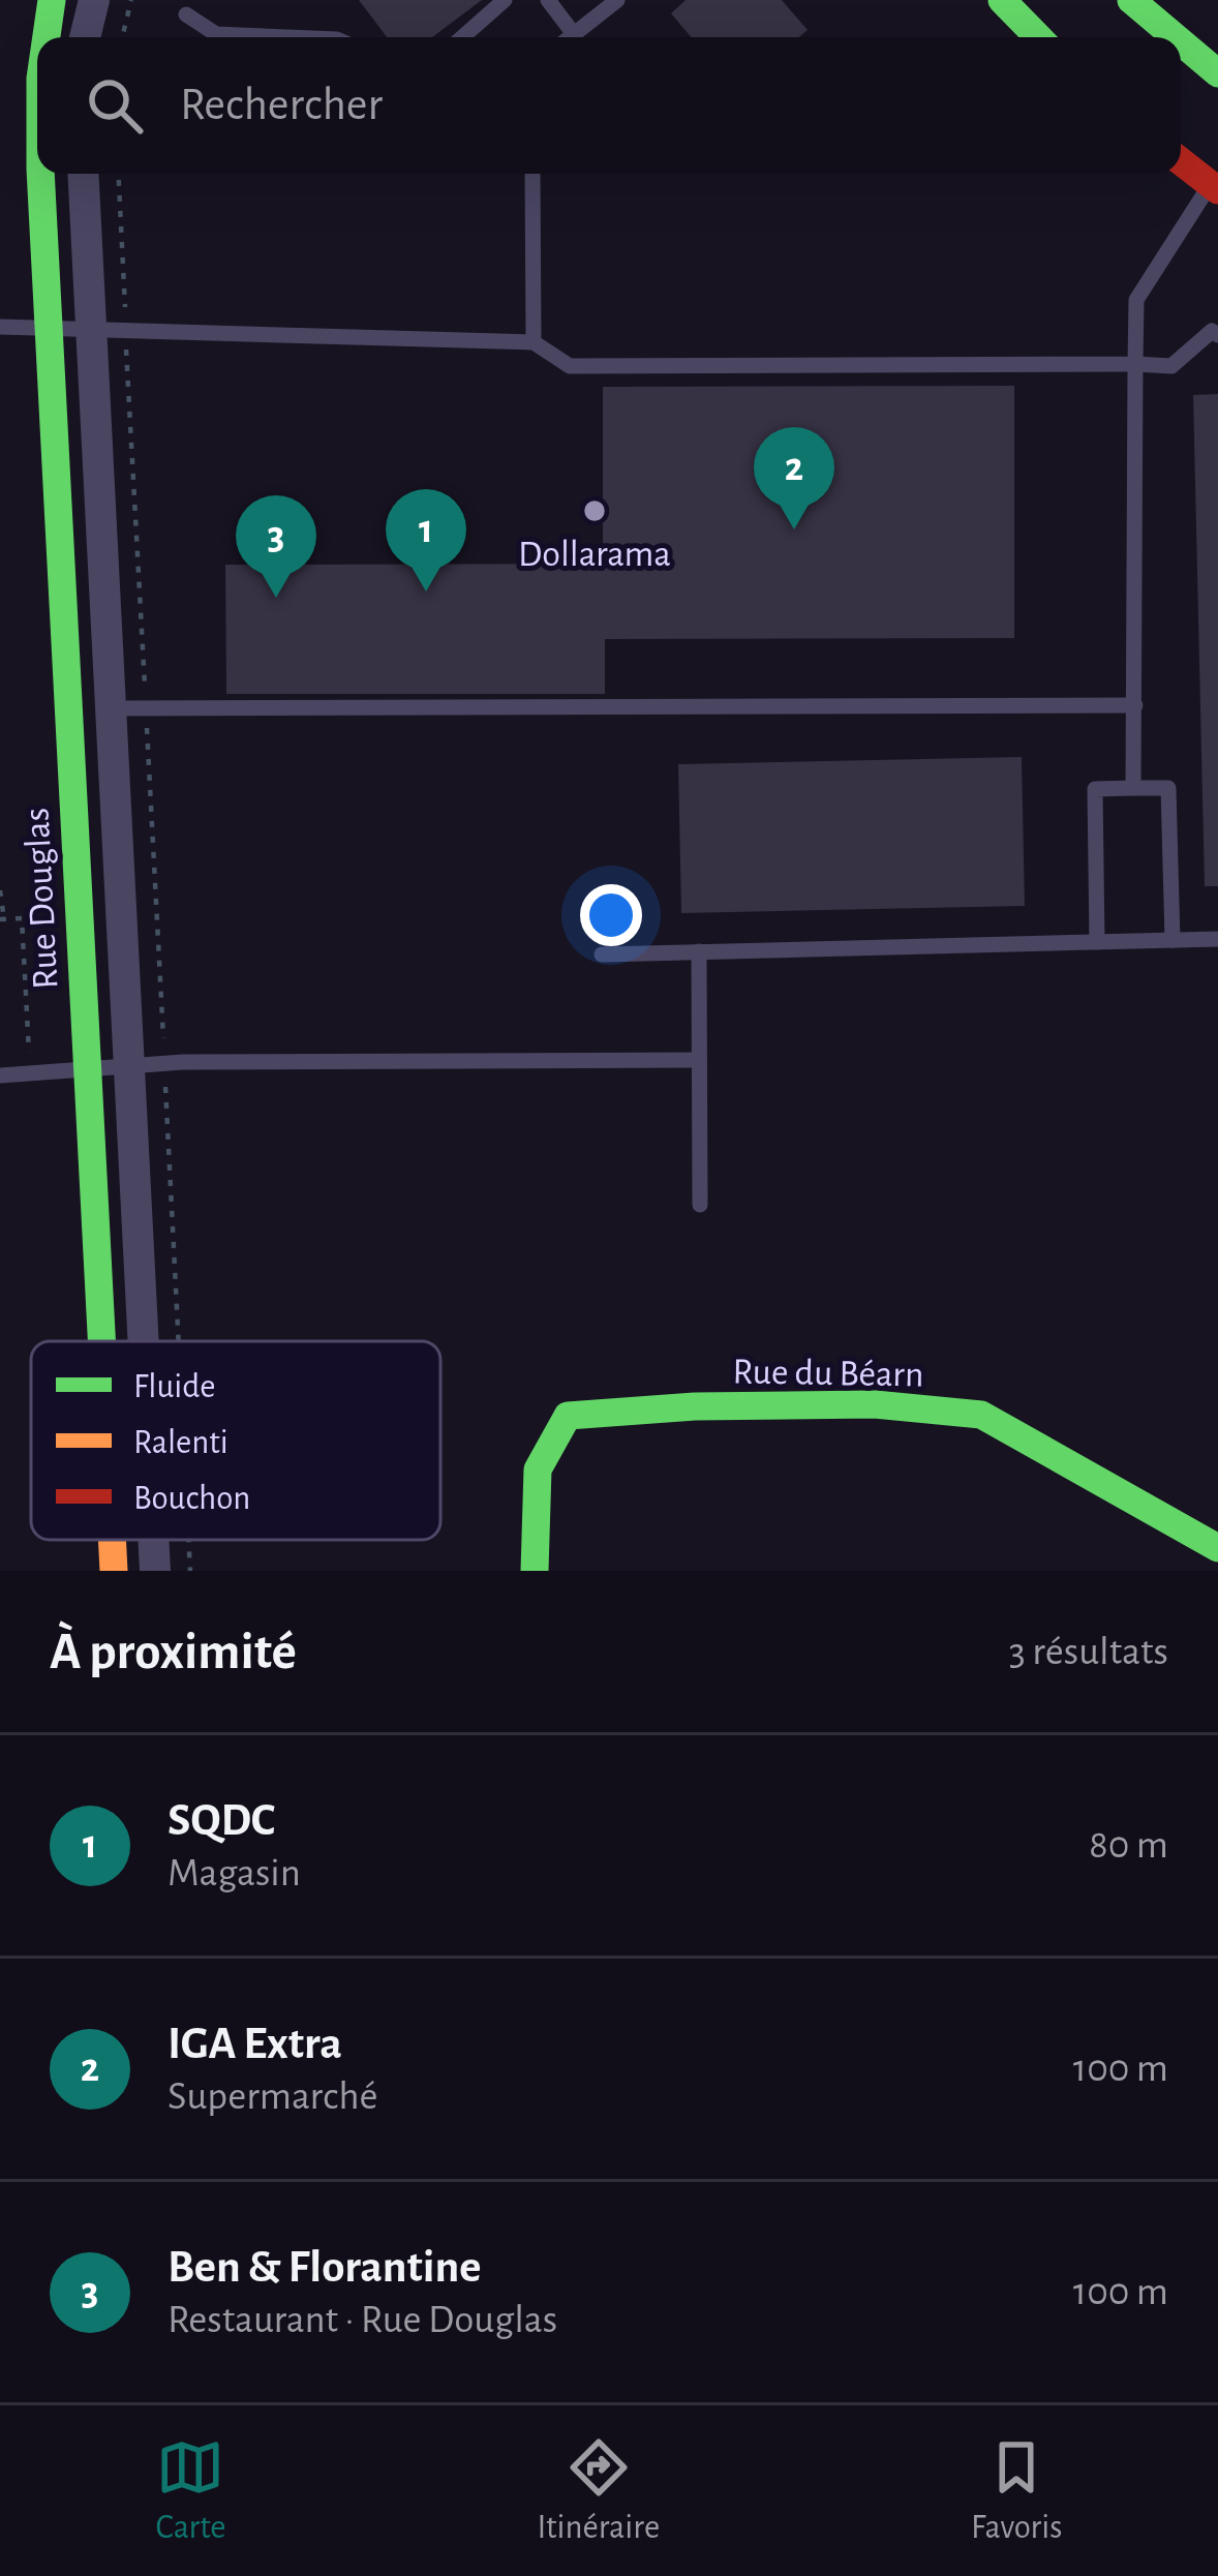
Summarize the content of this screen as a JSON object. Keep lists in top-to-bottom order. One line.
{"streets":{"street":["Rue Douglas","Rue du Béarn"]},"places":["Dollarama"],"legend":["Fluide","Ralenti","Bouchon"],"page":{"search":"Rechercher","pins":["2","1","3"],"heading":["À proximité","3 résultats"],"list":[{"mark":"1","name":"SQDC","note":"Magasin","value":"80 m"},{"mark":"2","name":"IGA Extra","note":"Supermarché","value":"100 m"},{"mark":"3","name":"Ben & Florantine","note":"Restaurant · Rue Douglas","value":"100 m"}],"nav":["Carte","Itinéraire","Favoris"]}}
